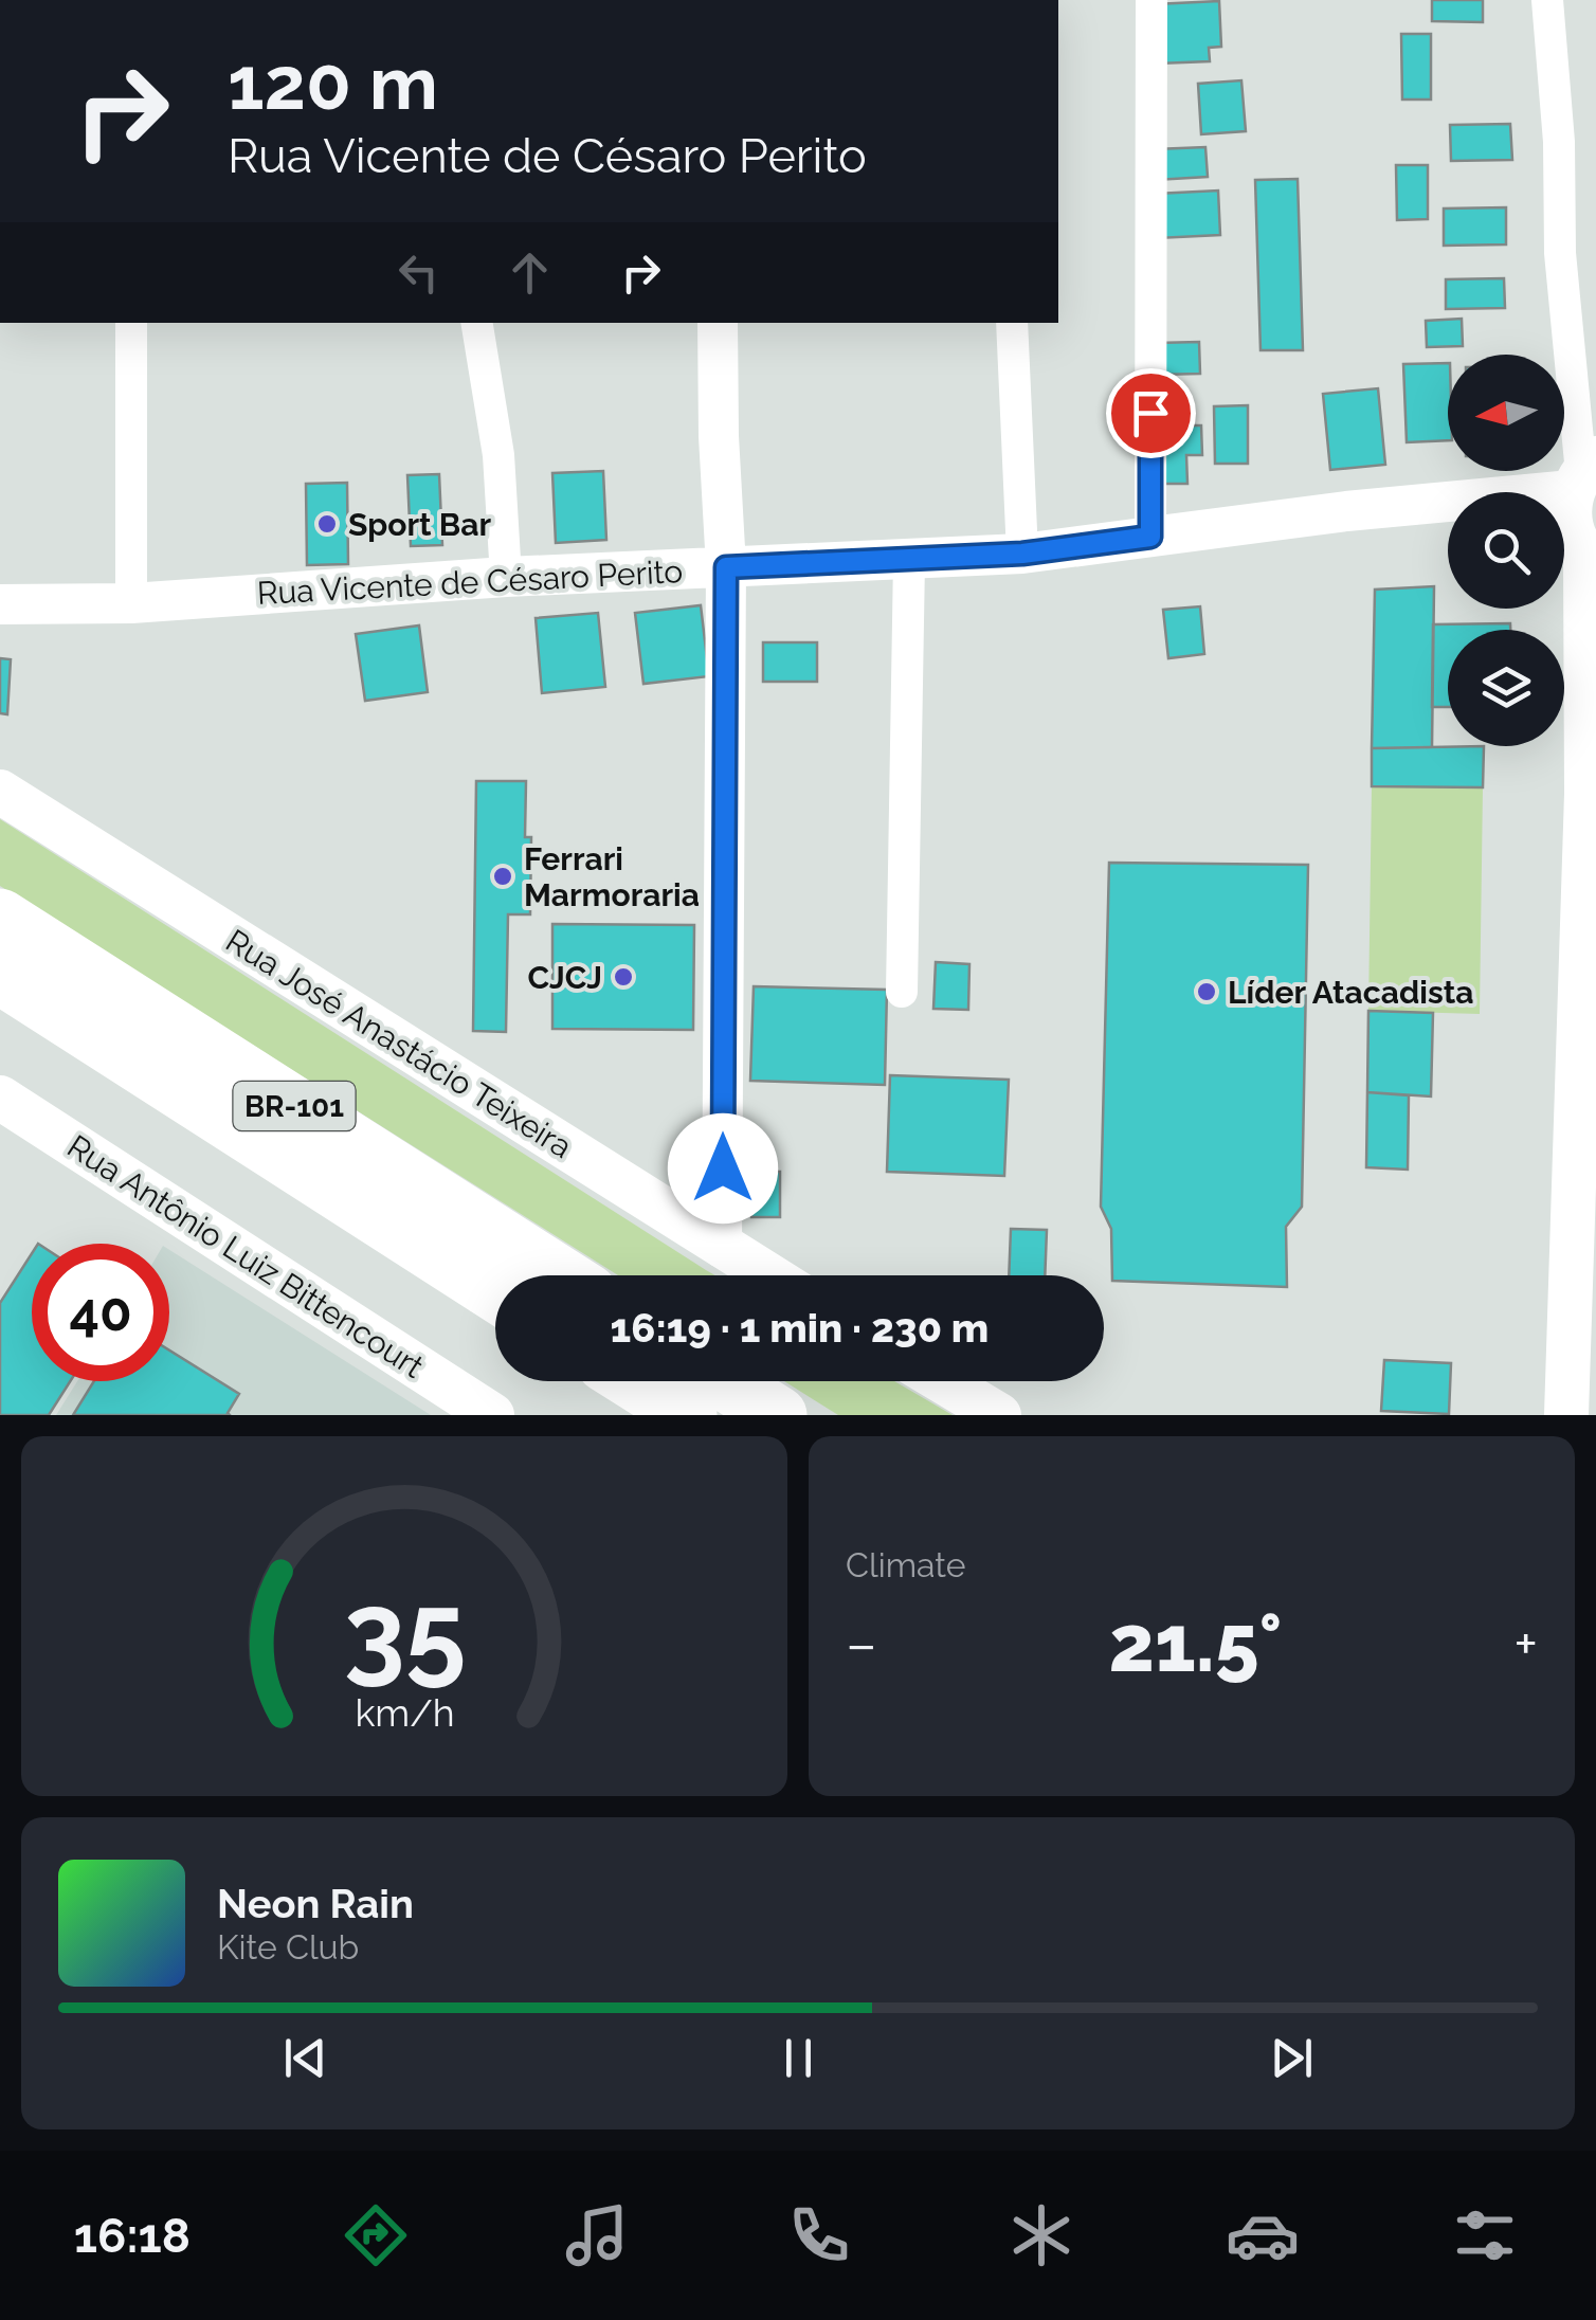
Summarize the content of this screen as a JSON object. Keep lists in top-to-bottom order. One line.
{"streets":{"highway":["BR-101"],"main road":["Rua José Anastácio Teixeira","Rua Antônio Luiz Bittencourt"],"street":["Rua Vicente de Césaro Perito"]},"places":["Sport Bar","Ferrari Marmoraria","CJCJ","Líder Atacadista"],"north":"left","page":{"turn":["120 m","Rua Vicente de Césaro Perito"],"limit":"40","trip":"16:19 · 1 min · 230 m","tile":"Climate","heat":["−","21.5°","+"],"song":["Neon Rain","Kite Club"],"tabs":"16:18","gauge":["35","km/h"]}}
